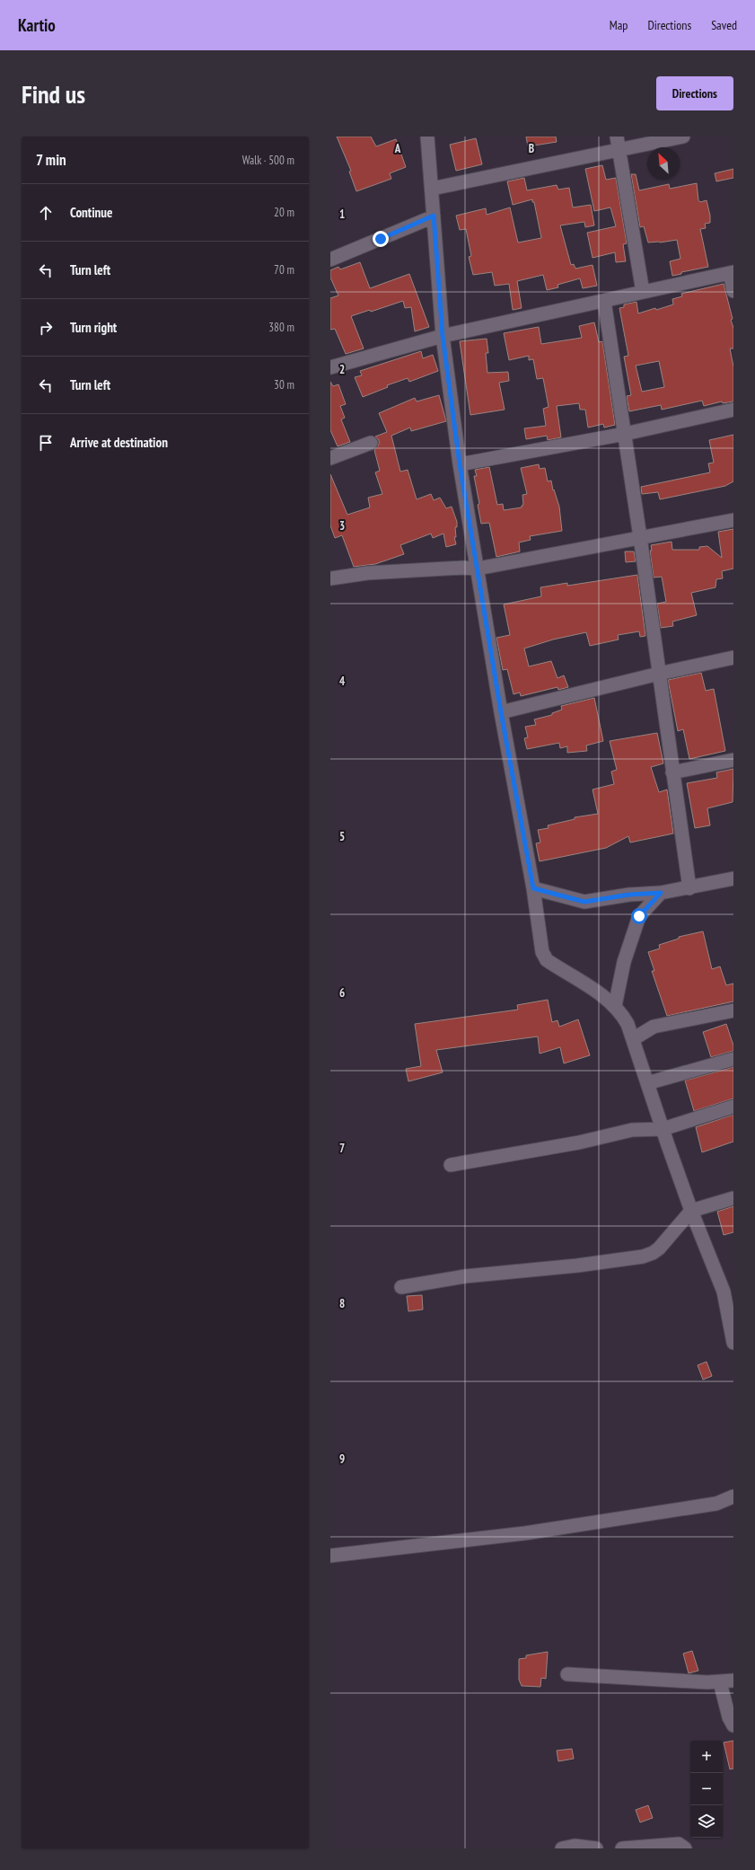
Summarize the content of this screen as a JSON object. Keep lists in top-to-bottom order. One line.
{"north":"top left","page":{"header":"Kartio","nav":["Map","Directions","Saved"],"buttons":"Directions","title":"Find us","heading":["7 min","Walk · 500 m"],"list":[["Continue","20 m"],["Turn left","70 m"],["Turn right","380 m"],["Turn left","30 m"],"Arrive at destination"],"map_buttons":["+","−"]},"grid":{"columns":["A","B"],"rows":["1","2","3","4","5","6","7","8","9"]}}
